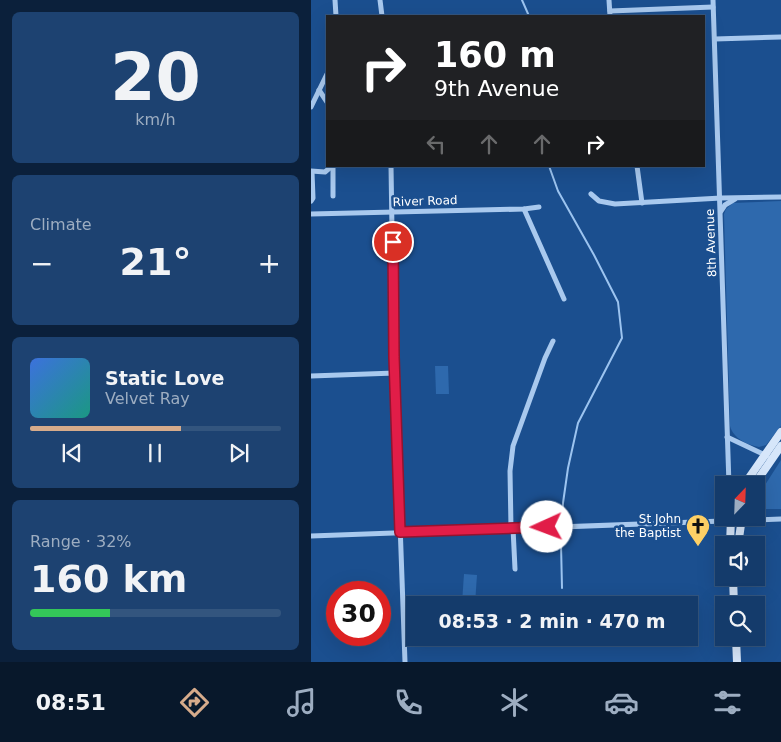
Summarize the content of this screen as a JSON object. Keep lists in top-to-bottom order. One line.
{"streets":{"street":["River Road","8th Avenue"]},"places":{"church":["St John the Baptist"]},"north":"top right","page":{"tile":[["20","km/h"],"Climate",["Range · 32%","160 km"]],"turn":["160 m","9th Avenue"],"heat":["−","21°","+"],"song":["Static Love","Velvet Ray"],"limit":"30","trip":"08:53 · 2 min · 470 m","tabs":"08:51"}}
